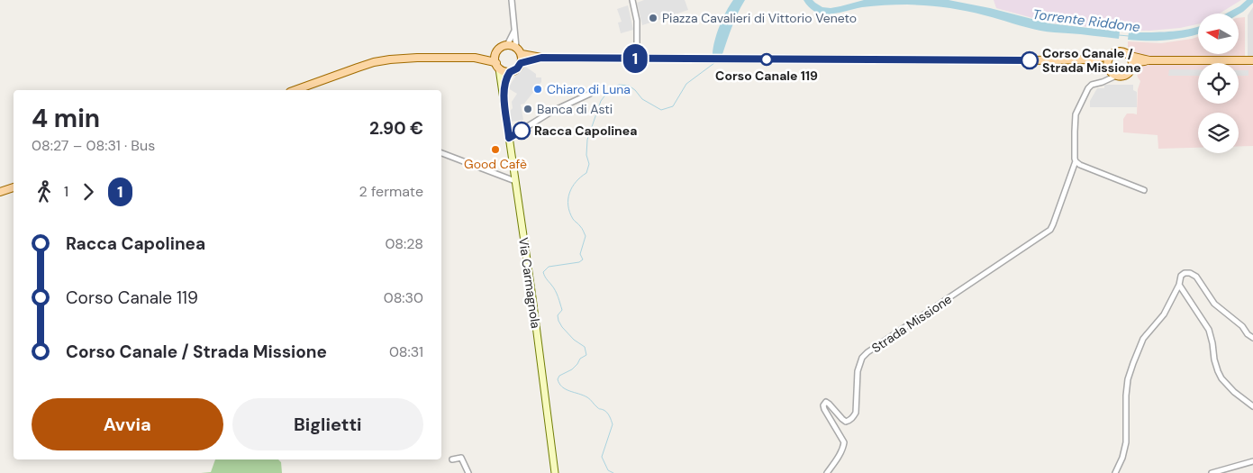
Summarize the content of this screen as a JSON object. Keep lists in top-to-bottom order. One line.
{"streets":{"main road":["Via Carmagnola"],"street":["Strada Missione"]},"water":["Torrente Riddone"],"places":["Piazza Cavalieri di Vittorio Veneto","Corso Canale 119","Corso Canale / Strada Missione","Chiaro di Luna","Banca di Asti","Racca Capolinea","Good Cafè"],"lines":["bus line 1"],"north":"left","page":{"on_map":"1","heading":["4 min","08:27 – 08:31 · Bus","2.90 €"],"legs":["1","1","2 fermate"],"list":[{"name":"Racca Capolinea","value":"08:28"},{"name":"Corso Canale 119","value":"08:30"},{"name":"Corso Canale / Strada Missione","value":"08:31"}],"buttons":["Avvia","Biglietti"]}}
